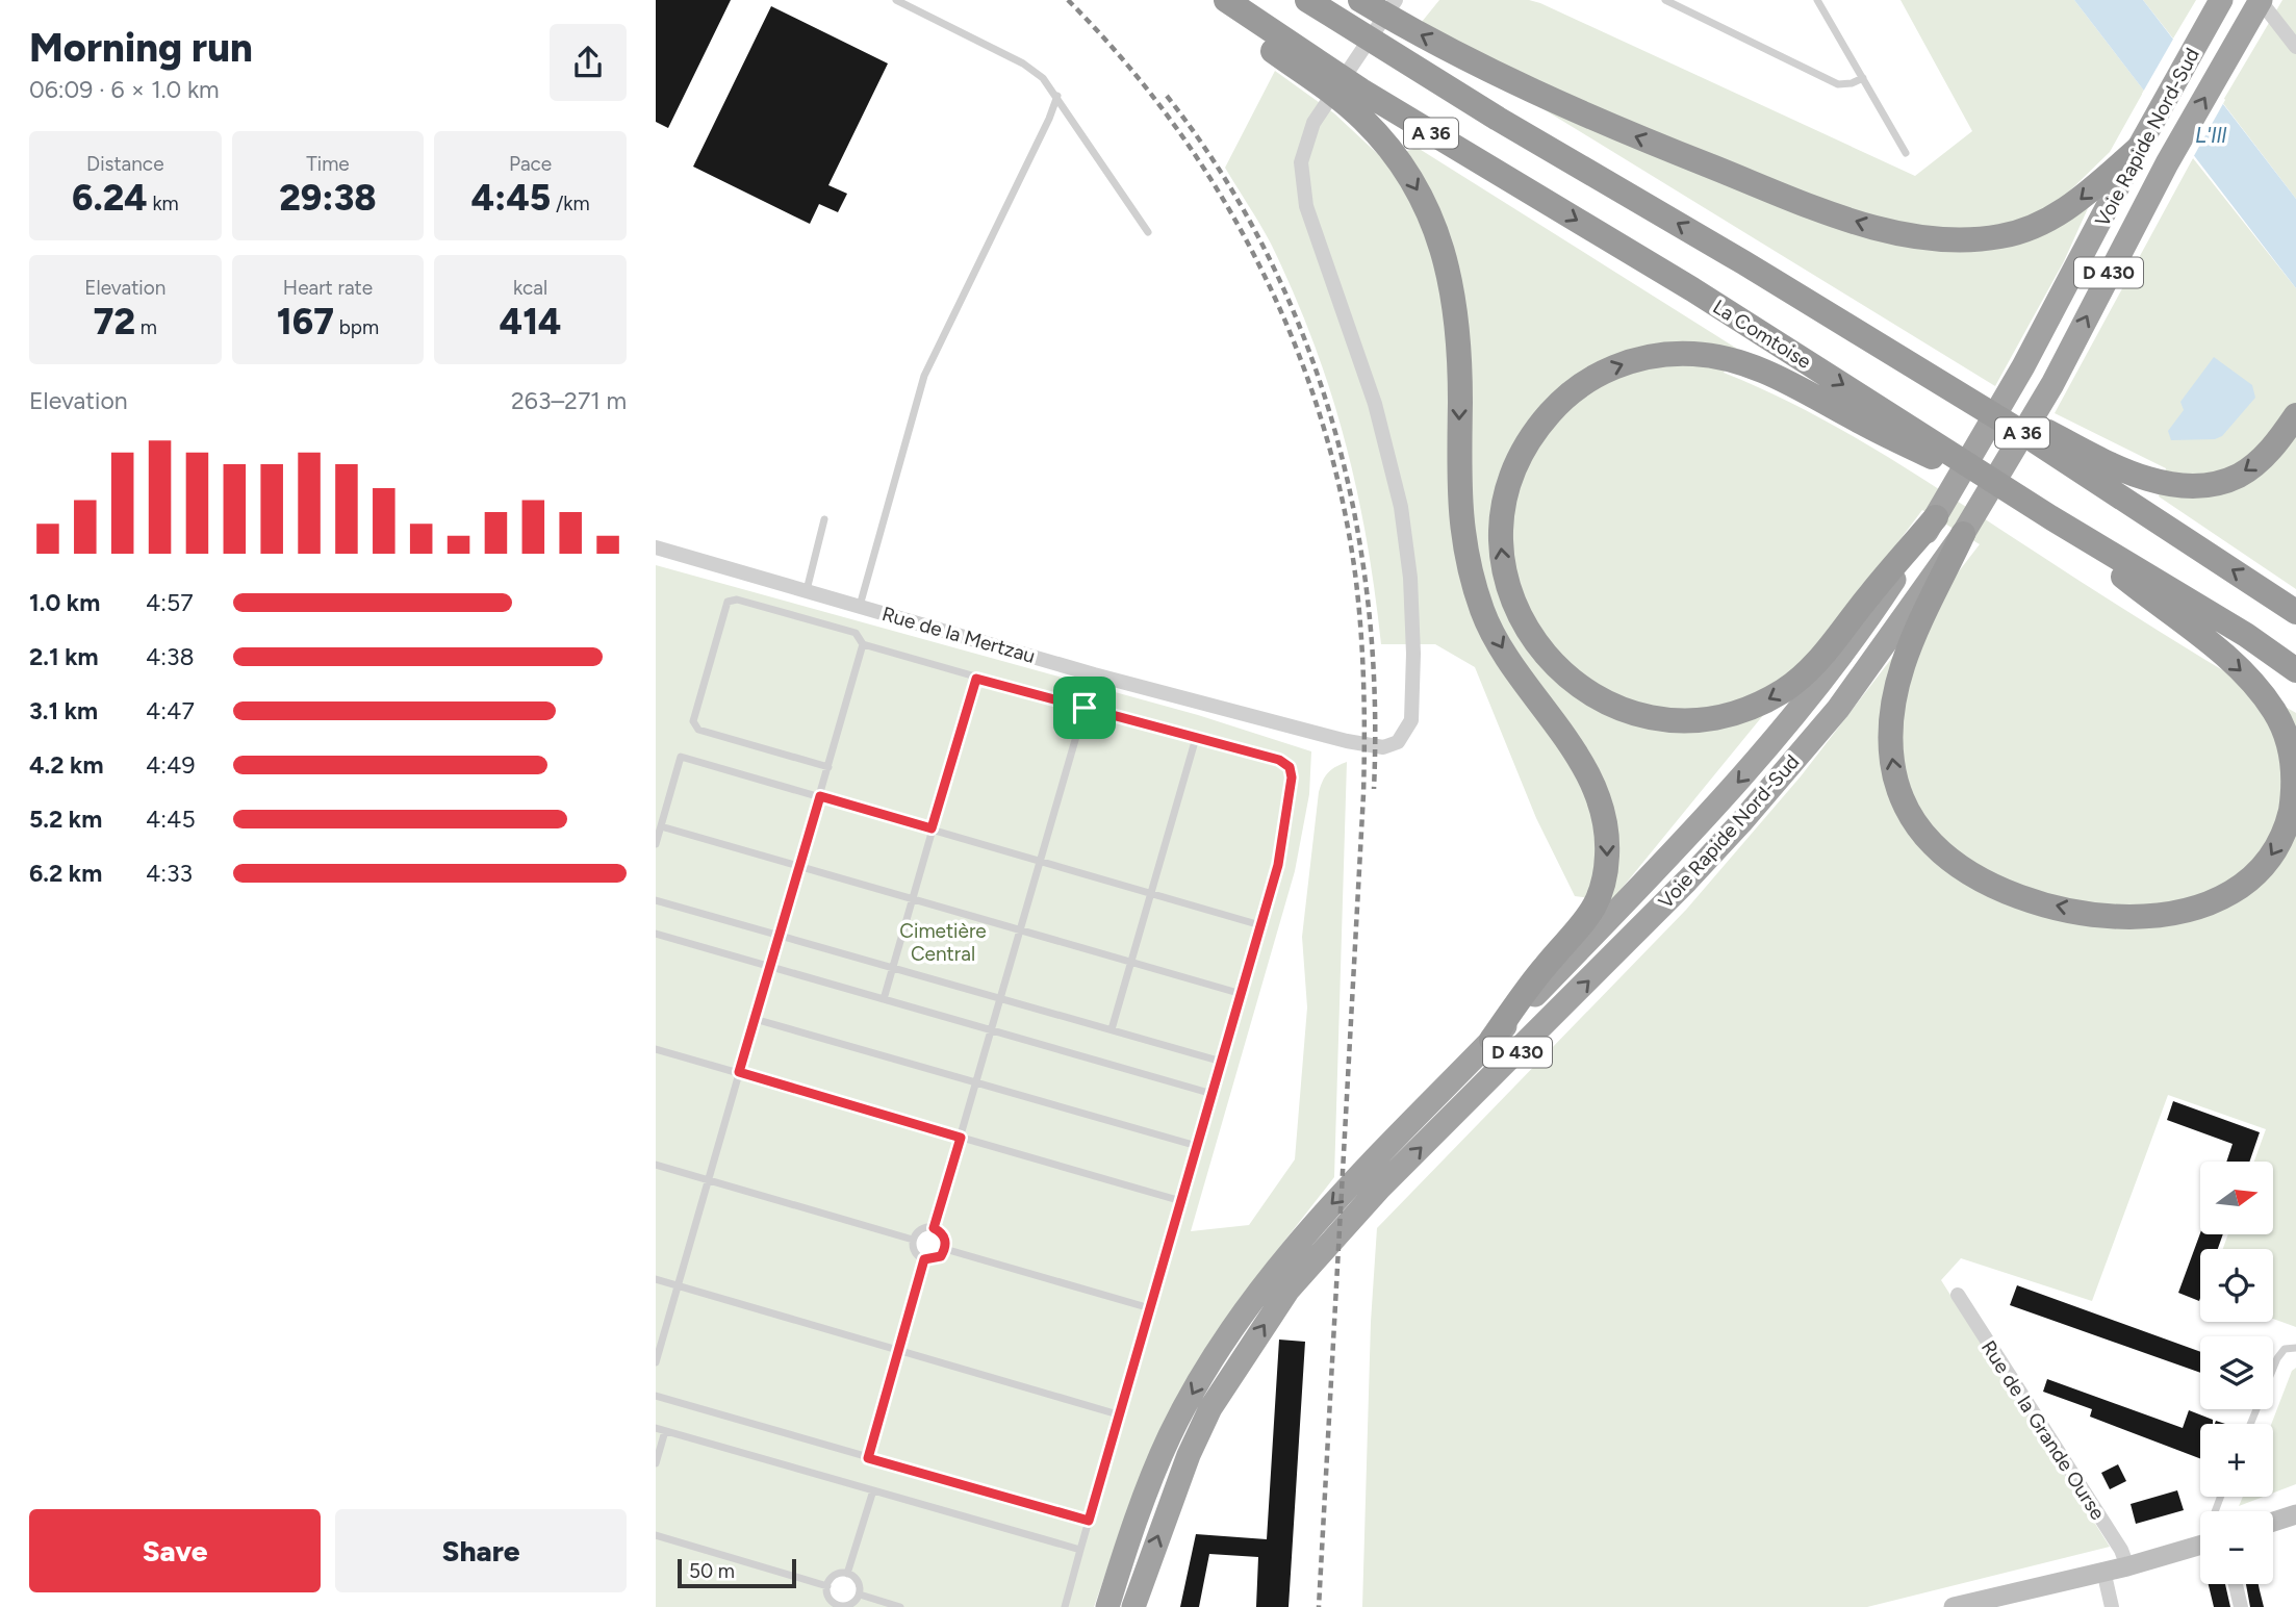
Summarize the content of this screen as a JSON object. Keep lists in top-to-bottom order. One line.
{"streets":{"highway":["A 36","Voie Rapide Nord-Sud","D 430","La Comtoise"],"street":["Rue de la Mertzau","Rue de la Grande Ourse"]},"water":["L'Ill"],"parks":["Cimetière Central"],"scale_bar":"50 m","north":"right","page":{"heading":["Morning run","06:09 · 6 × 1.0 km"],"stats":[["Distance","6.24 km"],["Time","29:38"],["Pace","4:45 /km"],["Elevation","72 m"],["Heart rate","167 bpm"],["kcal","414"]],"chart":["Elevation","263–271 m"],"list":[{"name":"1.0 km","note":"4:57"},{"name":"2.1 km","note":"4:38"},{"name":"3.1 km","note":"4:47"},{"name":"4.2 km","note":"4:49"},{"name":"5.2 km","note":"4:45"},{"name":"6.2 km","note":"4:33"}],"map_buttons":["+","−"],"buttons":["Save","Share"],"scale":"50 m"}}
